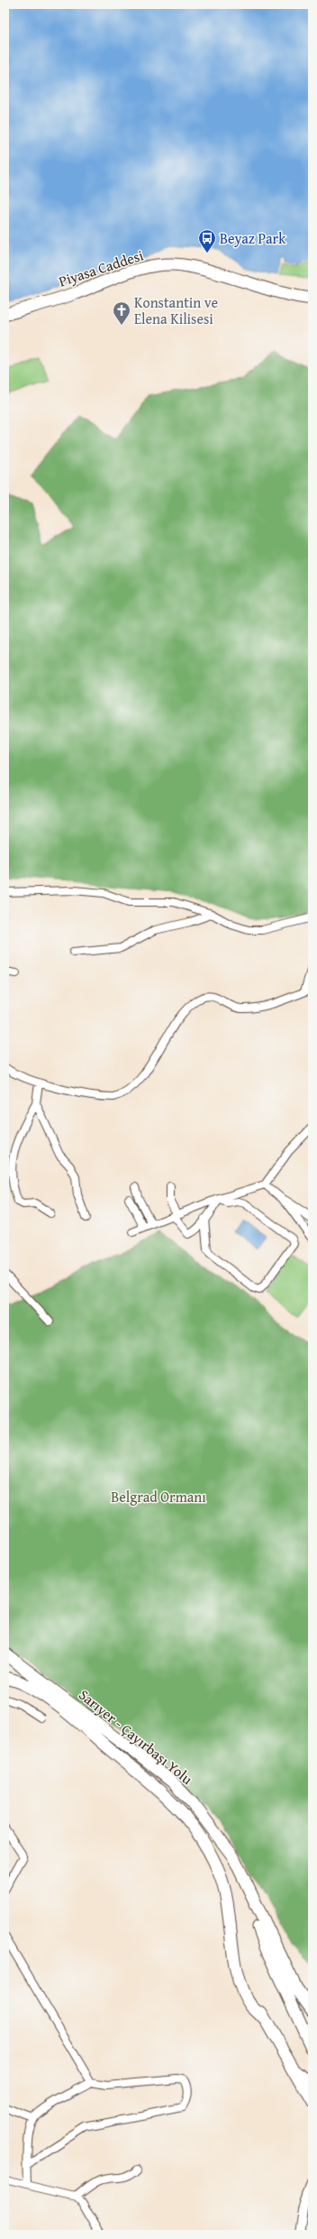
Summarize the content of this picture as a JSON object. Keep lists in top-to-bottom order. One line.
{"streets":{"main road":["Piyasa Caddesi","Sarıyer - Çayırbaşı Yolu"]},"parks":["Belgrad Ormanı"],"places":{"bus stop":["Beyaz Park"],"church":["Konstantin ve Elena Kilisesi"]}}
